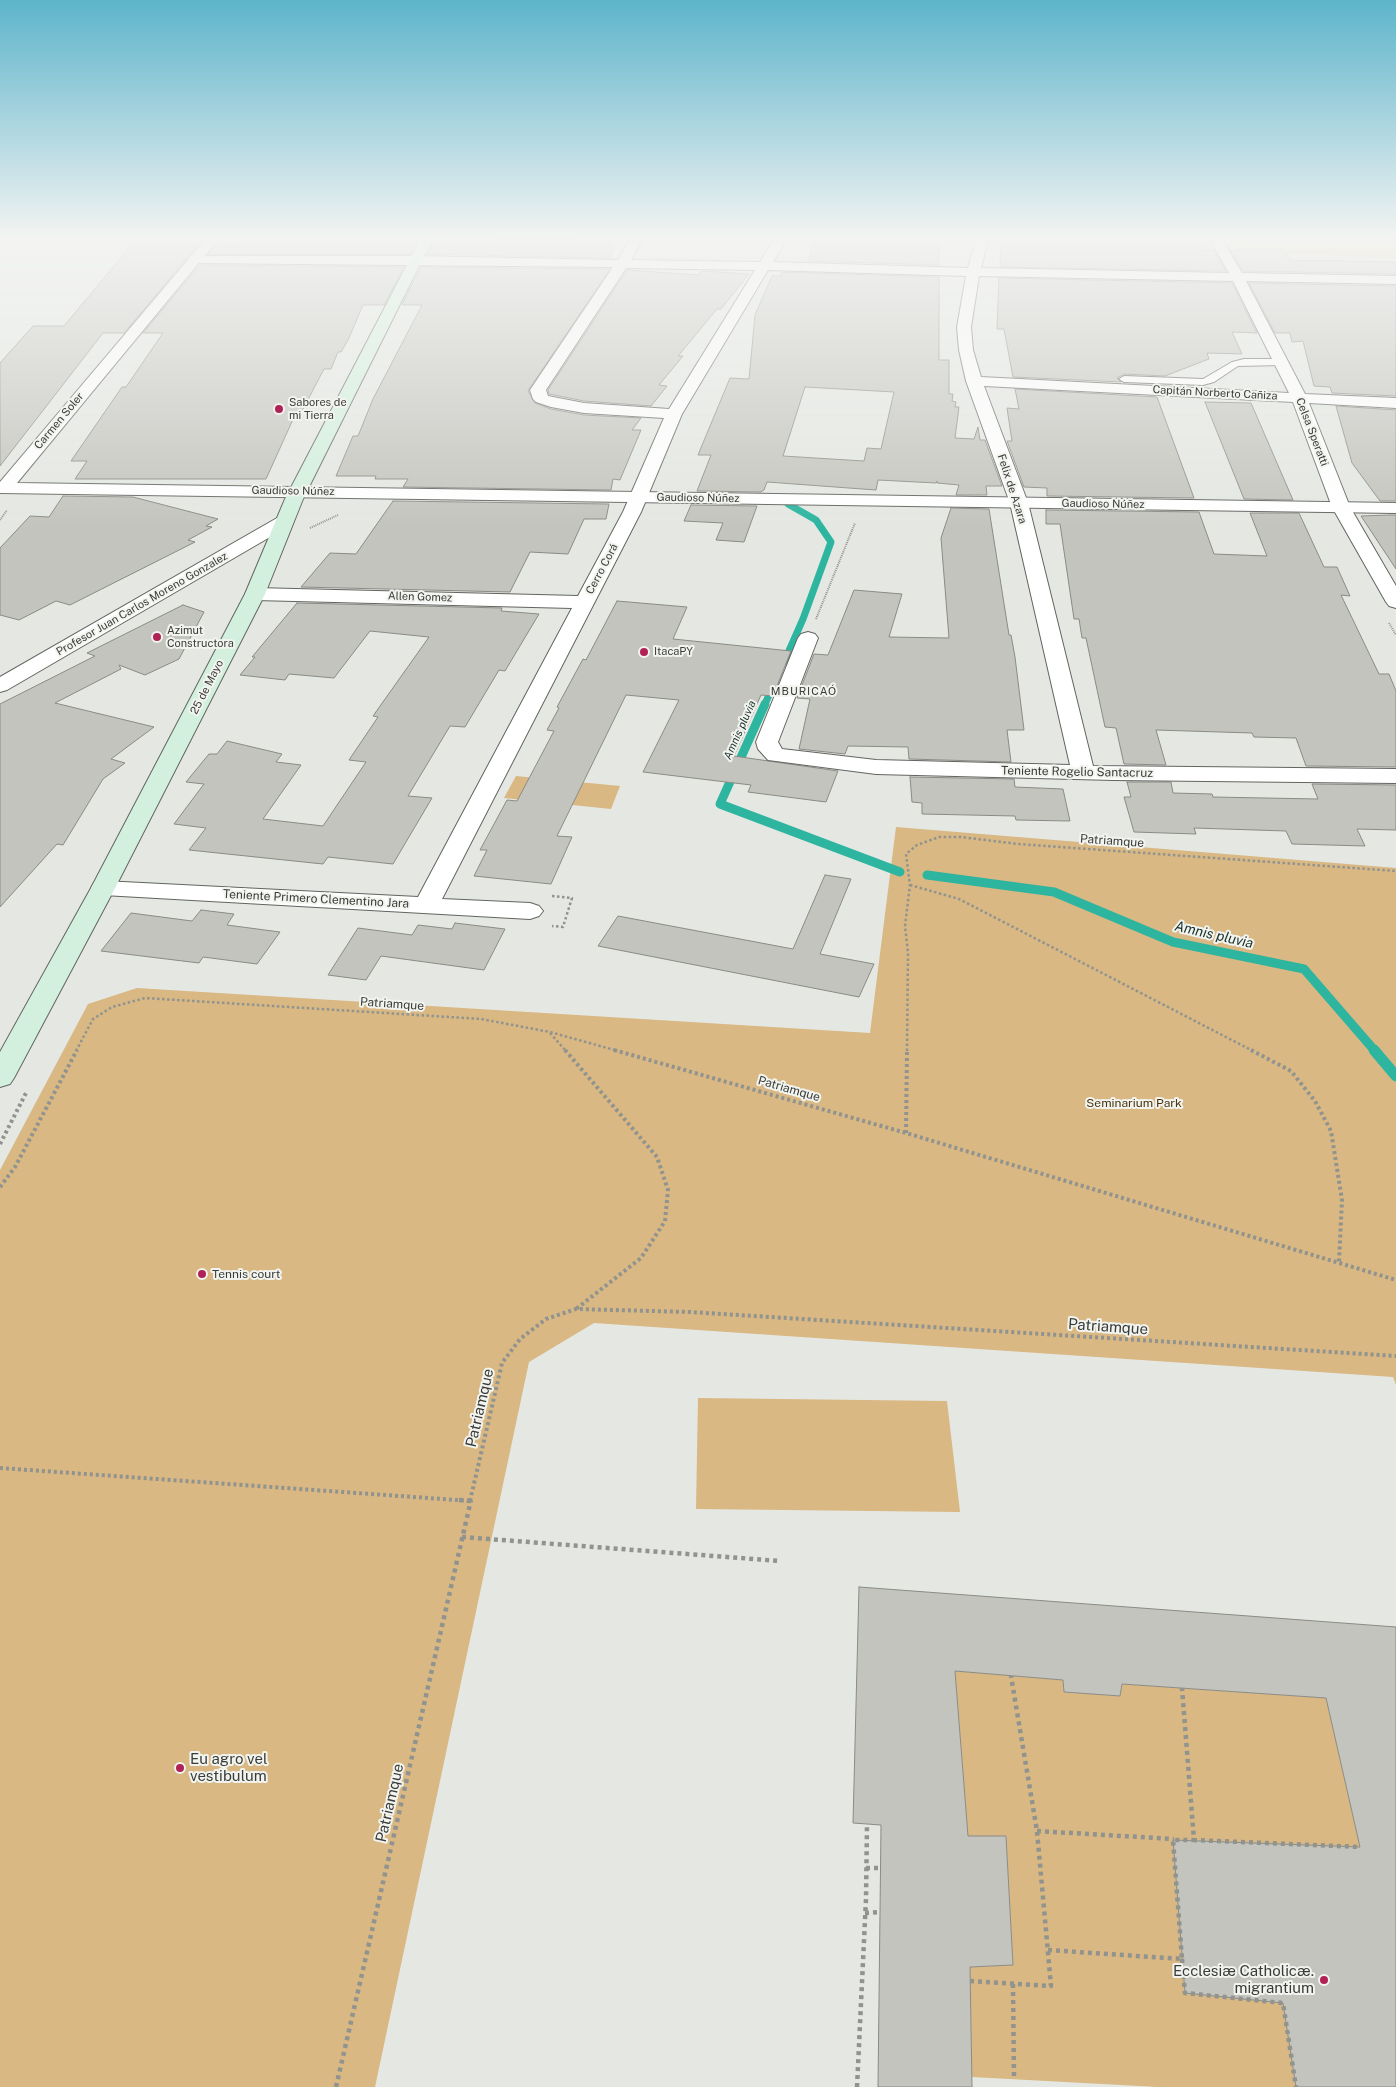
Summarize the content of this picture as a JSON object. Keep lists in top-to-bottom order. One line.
{"streets":{"main road":["25 de Mayo"],"street":["Capitán Norberto Cañiza","Carmen Soler","Celsa Speratti","Felix de Azara","Gaudioso Núñez","Cerro Corá","Allen Gomez","Profesor Juan Carlos Moreno Gonzalez","Teniente Rogelio Santacruz","Teniente Primero Clementino Jara"],"path":["Patriamque"]},"crossings":[["Capitán Norberto Cañiza","Celsa Speratti"],["Capitán Norberto Cañiza","Felix de Azara"],["Carmen Soler","Gaudioso Núñez"],["Celsa Speratti","Gaudioso Núñez"],["Felix de Azara","Gaudioso Núñez"],["Felix de Azara","Teniente Rogelio Santacruz"],["Gaudioso Núñez","Cerro Corá"],["Gaudioso Núñez","25 de Mayo"],["Cerro Corá","Allen Gomez"],["Cerro Corá","Teniente Primero Clementino Jara"],["Allen Gomez","25 de Mayo"],["Profesor Juan Carlos Moreno Gonzalez","25 de Mayo"],["25 de Mayo","Teniente Primero Clementino Jara"]],"districts":["MBURICAÓ"],"water":["Amnis pluvia"],"parks":["Seminarium Park"],"places":["Sabores de mi Tierra","Azimut Constructora","ItacaPY","Tennis court","Eu agro vel vestibulum","Ecclesiæ Catholicæ. migrantium"]}
